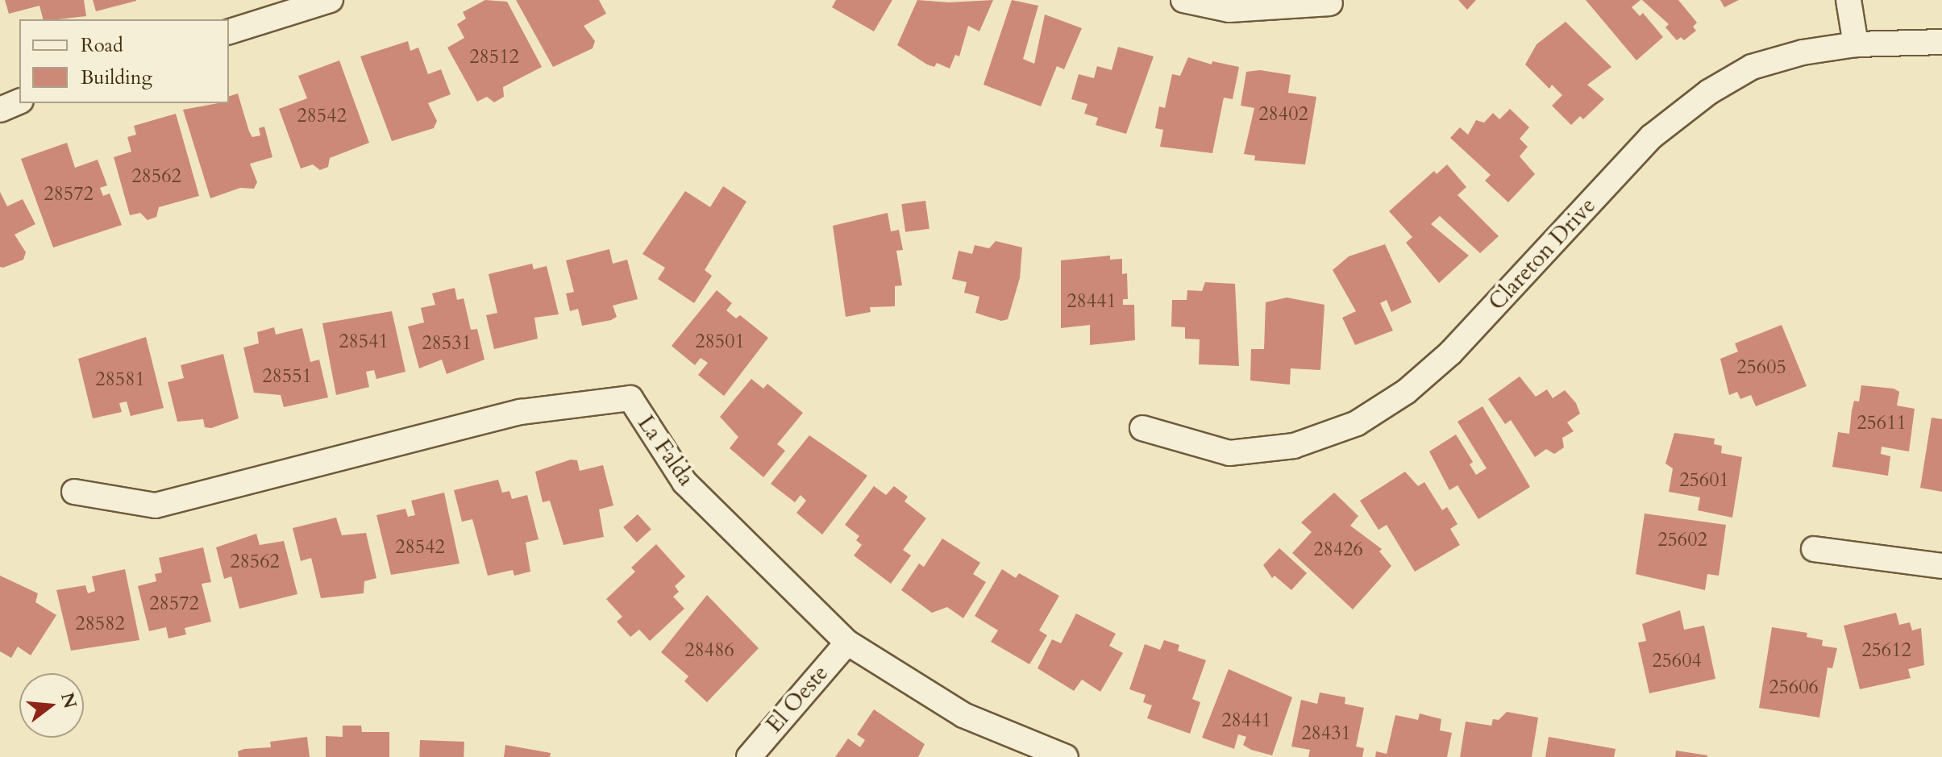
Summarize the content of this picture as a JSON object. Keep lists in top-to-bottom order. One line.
{"streets":{"street":["Clareton Drive","La Falda","El Oeste"]},"crossings":[["La Falda","El Oeste"]],"house_numbers":["28512","28402","28542","28562","28572","28441","28541","28501","28531","25605","28551","28581","25611","25601","25602","28542","28426","28562","28572","28582","28486","25612","25604","25606","28441","28431"],"legend":["Road","Building"],"north":"right"}
